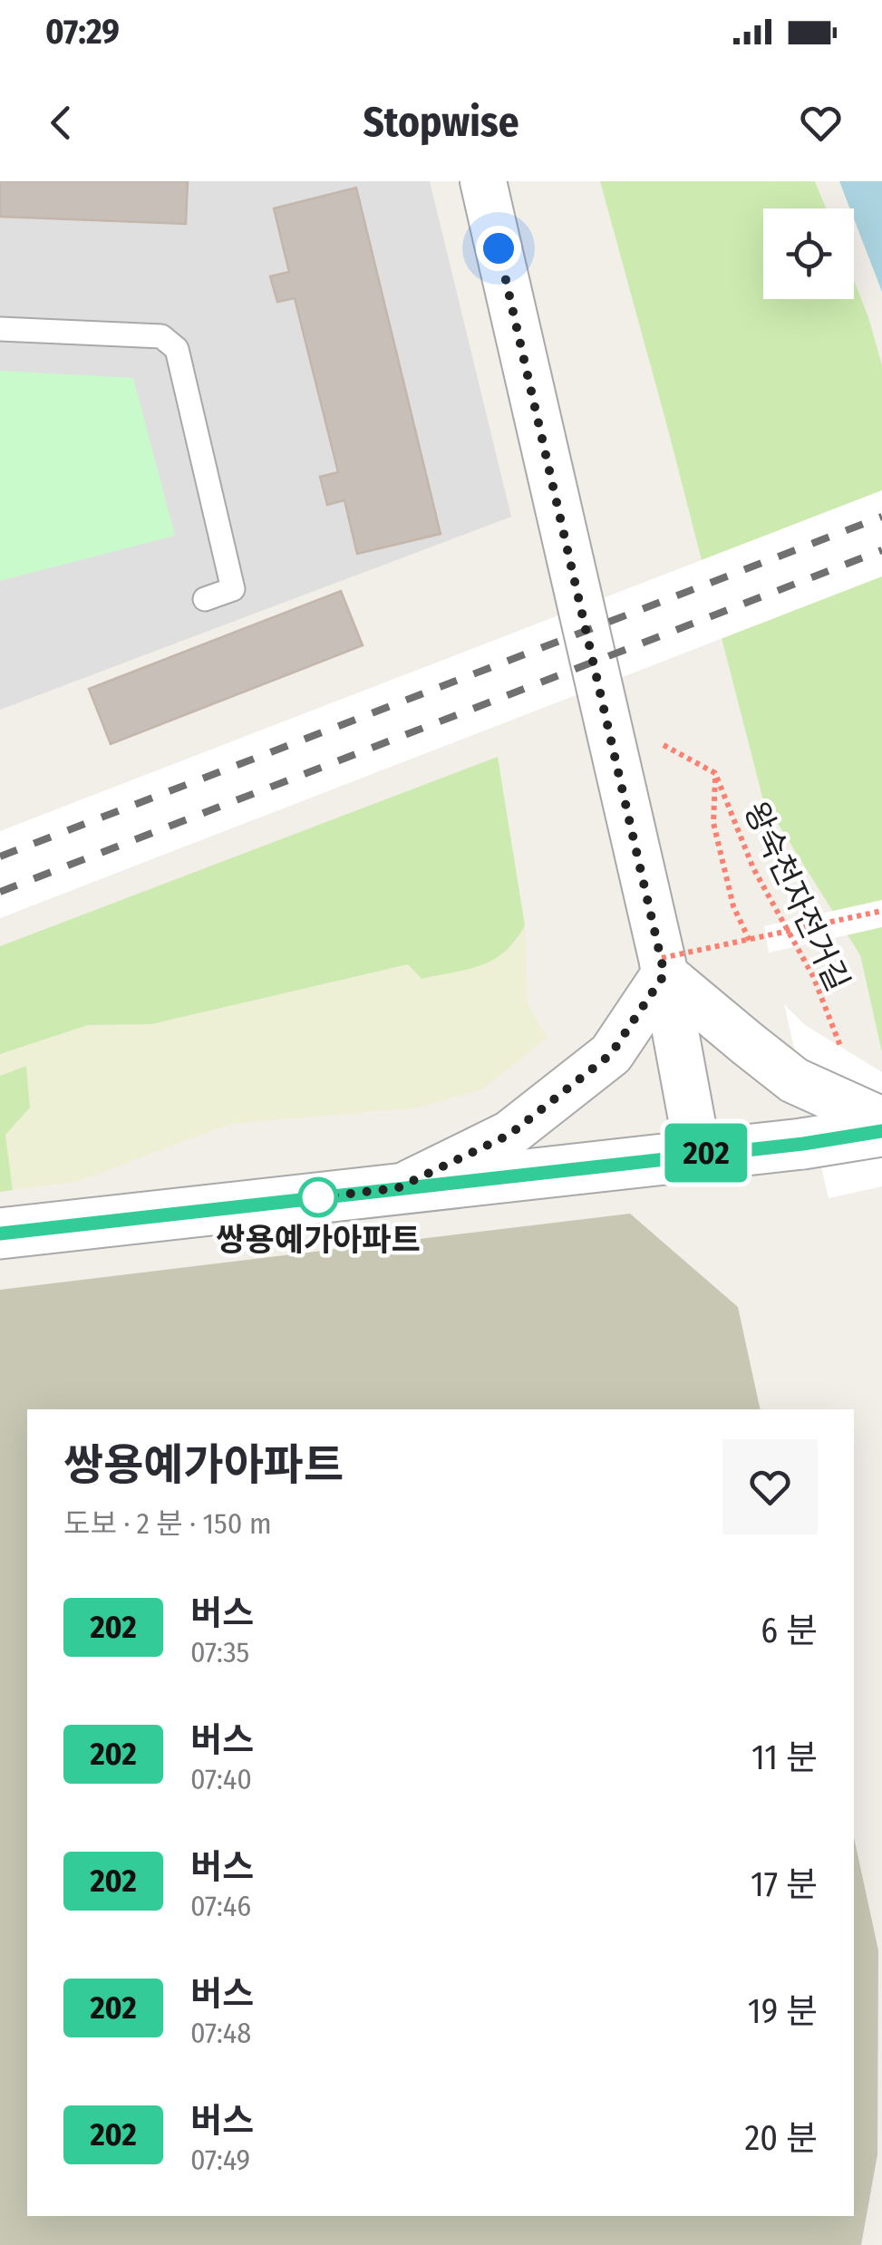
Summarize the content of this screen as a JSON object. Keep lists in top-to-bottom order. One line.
{"streets":{"path":["왕숙천자전거길"]},"places":["쌍용예가아파트"],"lines":["bus line 202"],"page":{"status":"07:29","header":"Stopwise","on_map":"202","heading":["쌍용예가아파트","도보 · 2 분 · 150 m"],"list":[{"mark":"202","name":"버스","note":"07:35","value":"6 분"},{"mark":"202","name":"버스","note":"07:40","value":"11 분"},{"mark":"202","name":"버스","note":"07:46","value":"17 분"},{"mark":"202","name":"버스","note":"07:48","value":"19 분"},{"mark":"202","name":"버스","note":"07:49","value":"20 분"}]}}
